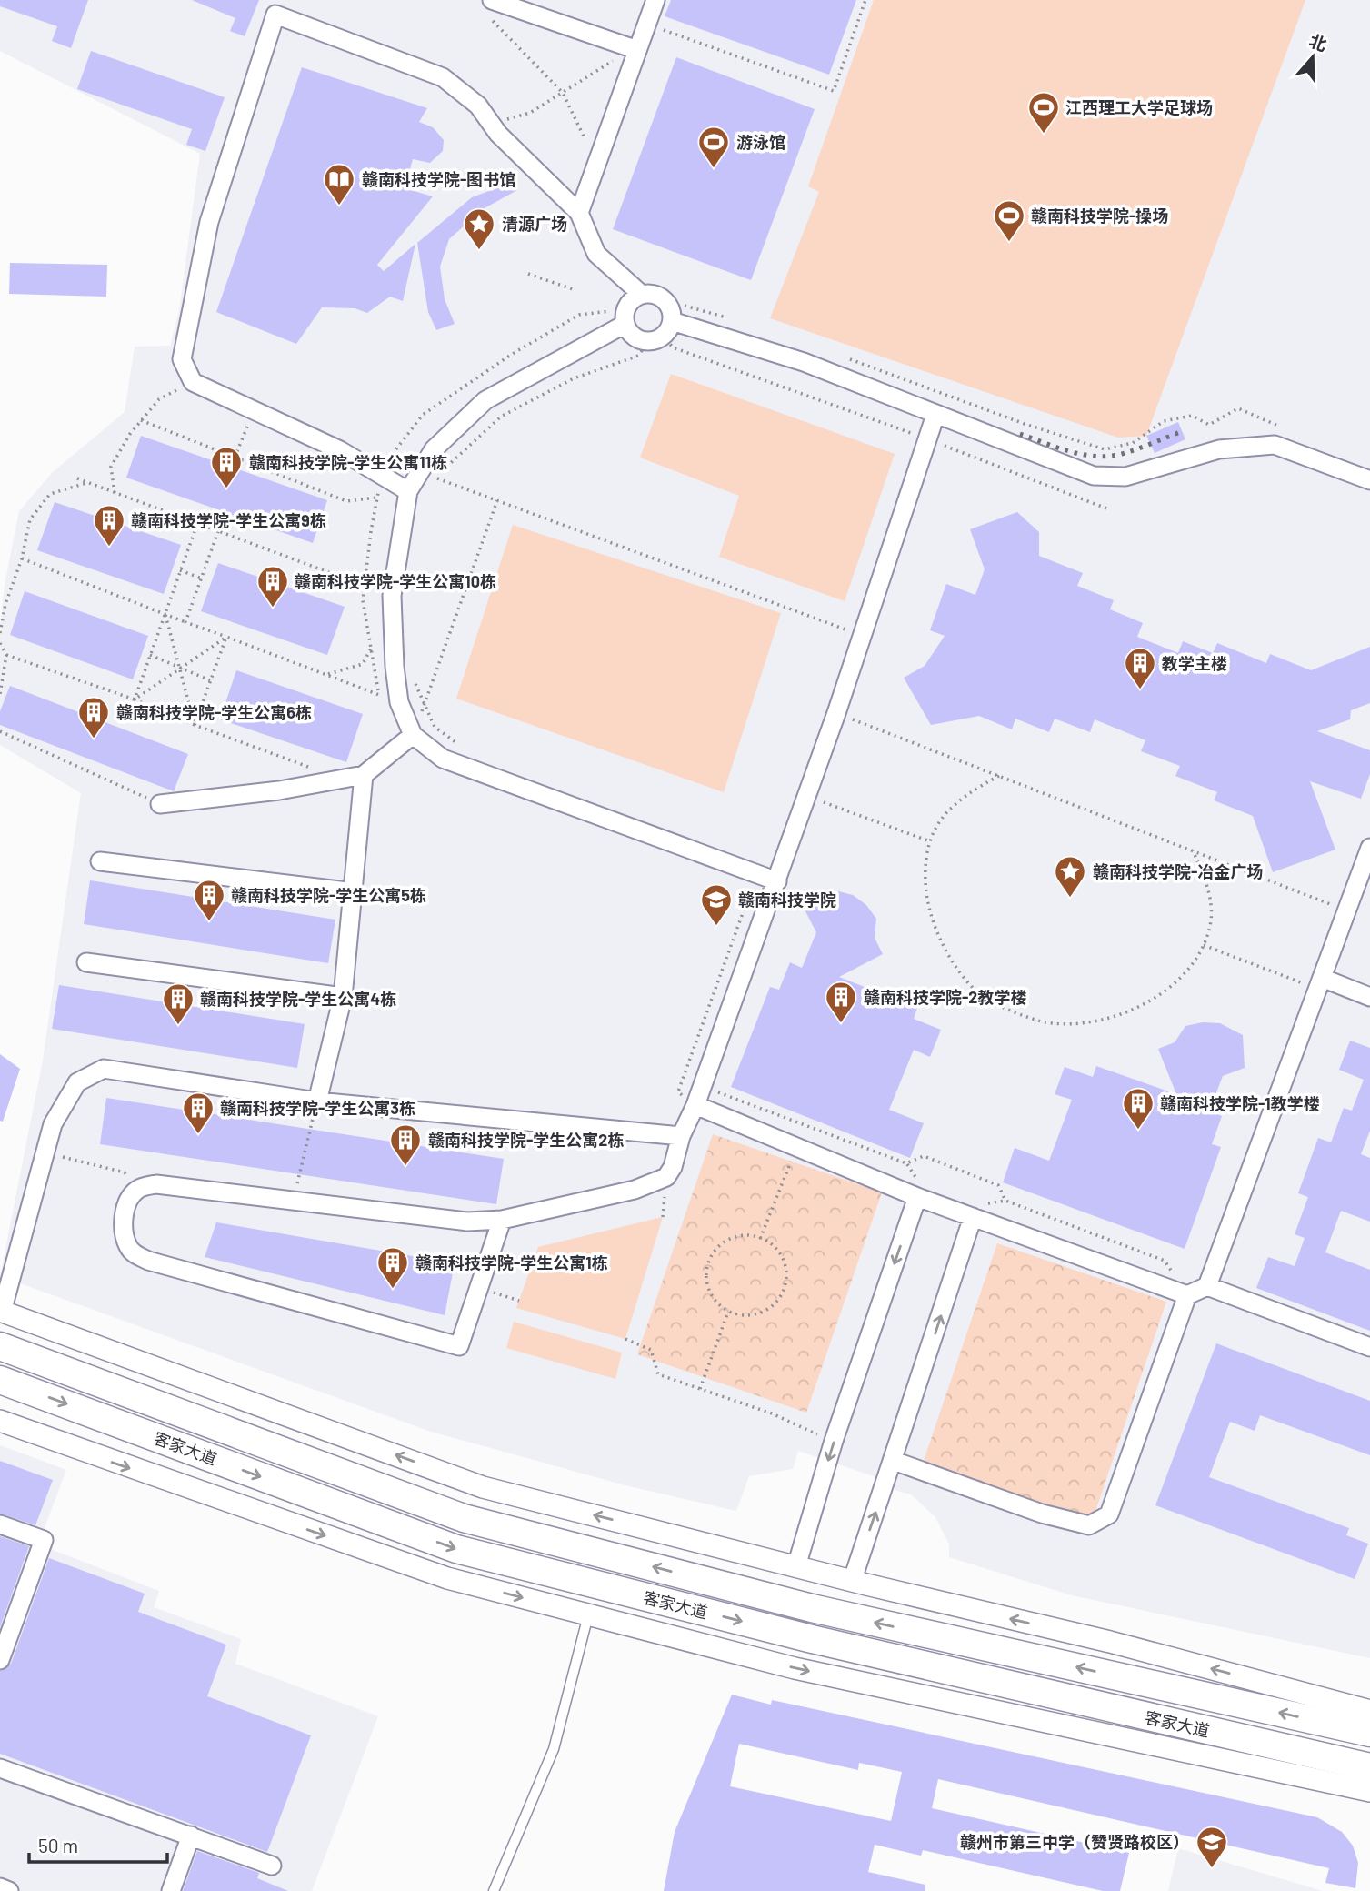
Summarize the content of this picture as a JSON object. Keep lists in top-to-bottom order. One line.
{"streets":{"main road":["客家大道"]},"places":{"sports":["江西理工大学足球场","游泳馆","赣南科技学院-操场"],"library":["赣南科技学院-图书馆"],"place":["清源广场","赣南科技学院-冶金广场"],"building":["赣南科技学院-学生公寓11栋","赣南科技学院-学生公寓9栋","赣南科技学院-学生公寓10栋","教学主楼","赣南科技学院-学生公寓6栋","赣南科技学院-学生公寓5栋","赣南科技学院-2教学楼","赣南科技学院-学生公寓4栋","赣南科技学院-1教学楼","赣南科技学院-学生公寓3栋","赣南科技学院-学生公寓2栋","赣南科技学院-学生公寓1栋"],"school or university":["赣南科技学院","赣州市第三中学（赞贤路校区）"]},"scale_bar":"50 m","north":"top"}
